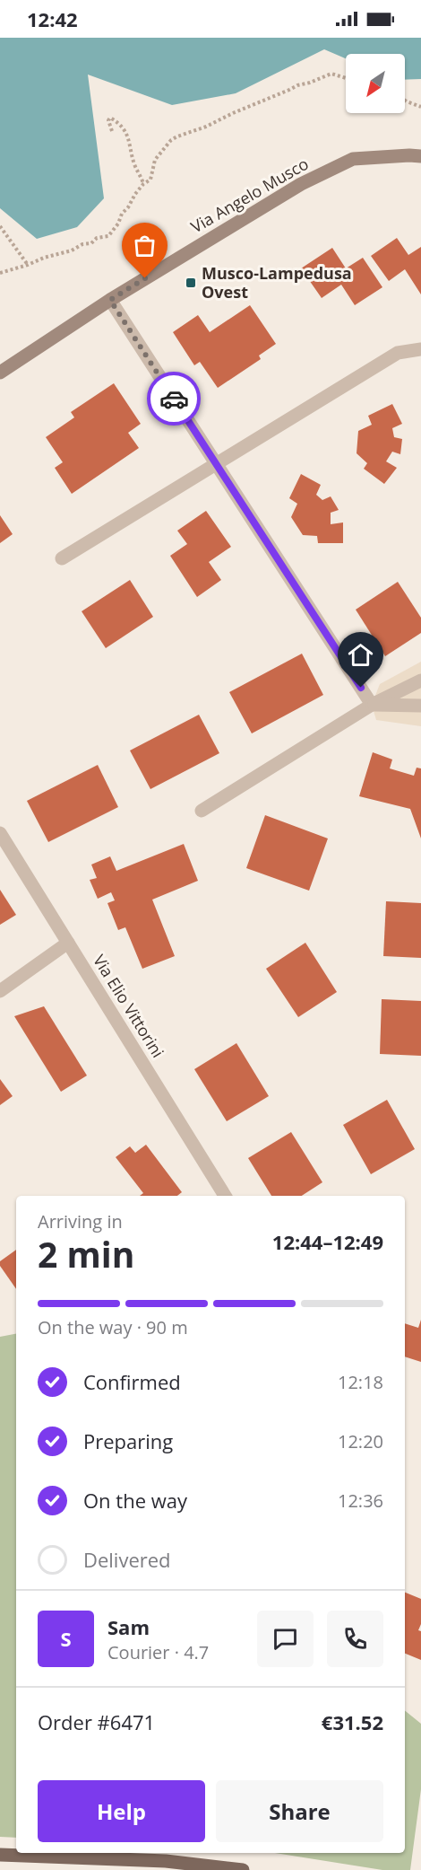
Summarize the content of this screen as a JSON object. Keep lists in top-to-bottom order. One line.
{"streets":{"main road":["Via Angelo Musco"],"street":["Via Elio Vittorini"]},"places":{"transit":["Musco-Lampedusa Ovest"]},"north":"bottom left","page":{"status":"12:42","heading":["2 min","Arriving in","12:44–12:49"],"panel":["Sam","Courier · 4.7","Order #6471","€31.52"],"bar":"On the way · 90 m","list":[["Confirmed","12:18"],["Preparing","12:20"],["On the way","12:36"],"Delivered"],"round":"S","buttons":["Help","Share"]}}
